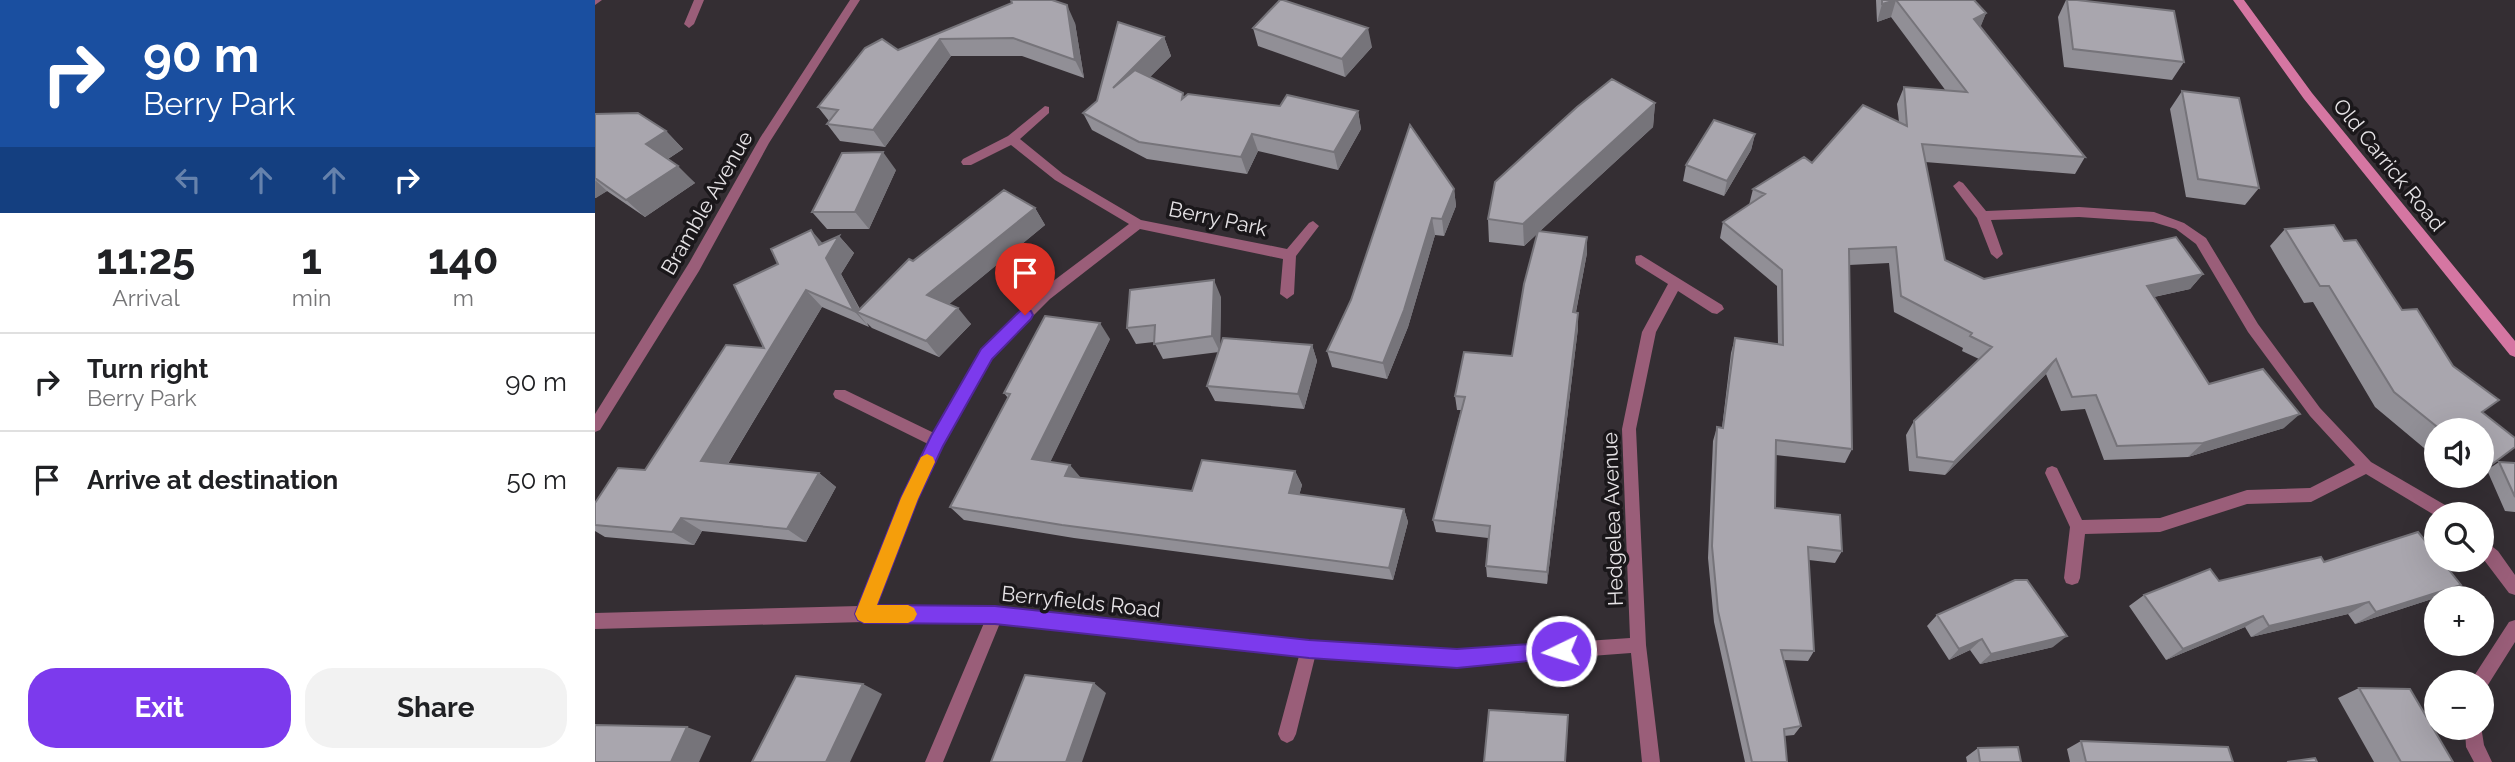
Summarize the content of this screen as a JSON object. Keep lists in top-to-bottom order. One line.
{"streets":{"main road":["Old Carrick Road"],"street":["Bramble Avenue","Berry Park","Hedgelea Avenue","Berryfields Road"]},"crossings":[["Berry Park","Berryfields Road"],["Hedgelea Avenue","Berryfields Road"]],"page":{"turn":["90 m","Berry Park"],"eta":["11:25","Arrival","1","min","140","m"],"list":[{"name":"Turn right","note":"Berry Park","value":"90 m"},{"name":"Arrive at destination","value":"50 m"}],"map_buttons":["+","−"],"buttons":["Exit","Share"]}}
